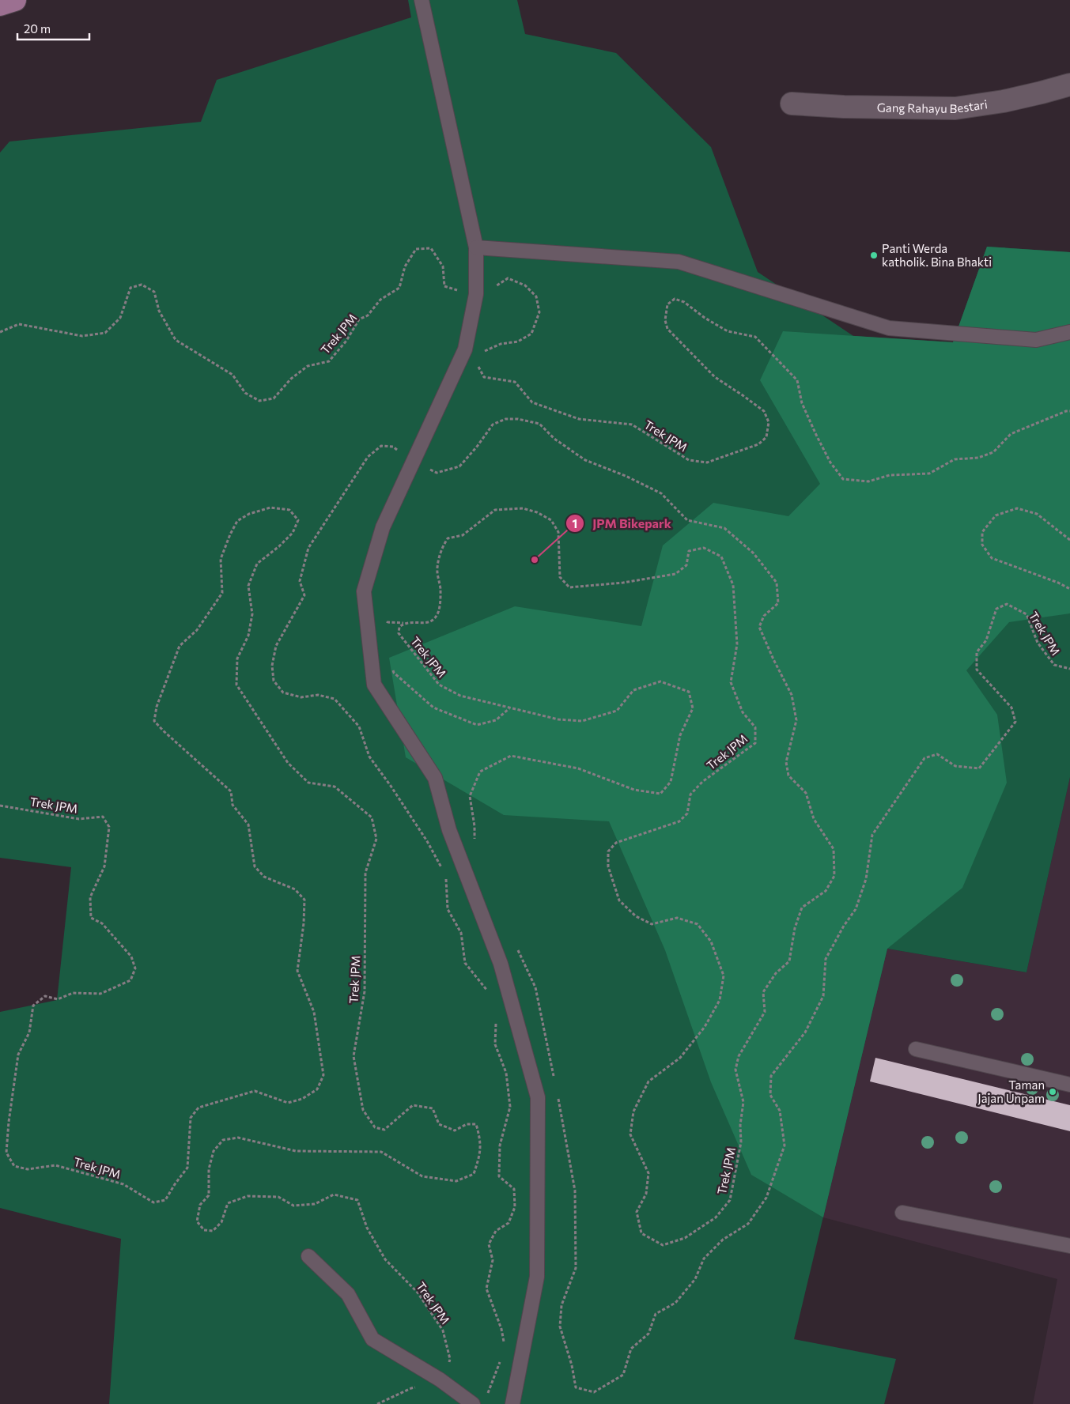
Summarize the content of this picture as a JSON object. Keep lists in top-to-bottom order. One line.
{"streets":{"street":["Gang Rahayu Bestari"],"path":["Trek JPM"]},"places":["Panti Werda katholik. Bina Bhakti","JPM Bikepark","Taman Jajan Unpam"],"scale_bar":"20 m"}
